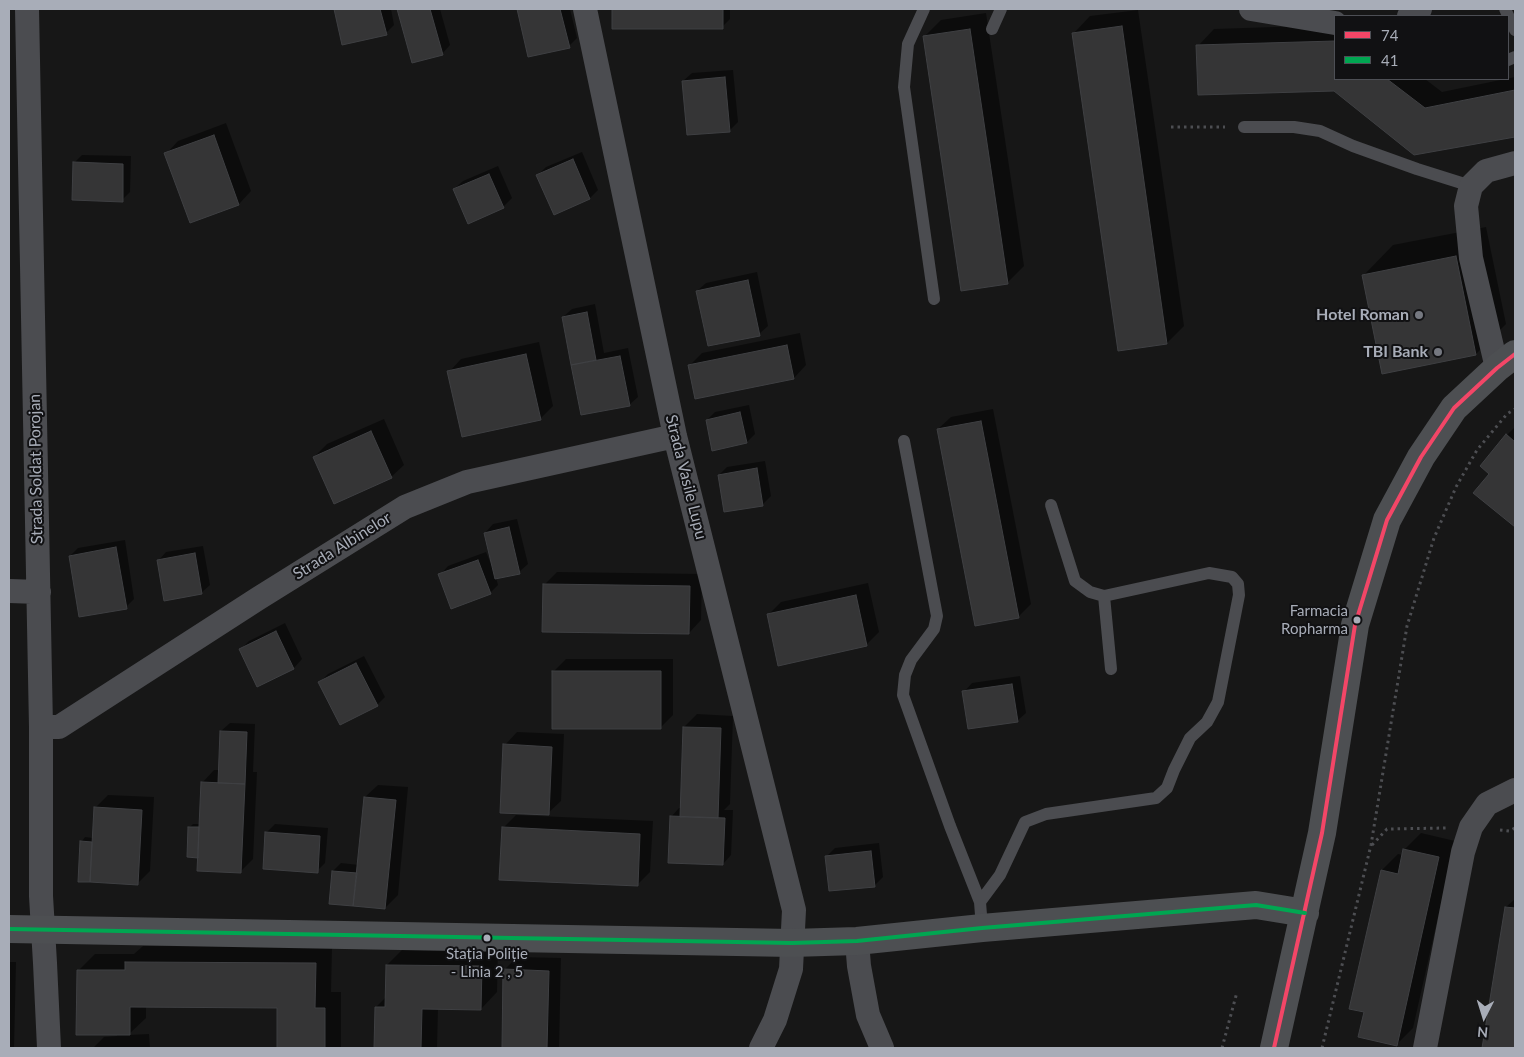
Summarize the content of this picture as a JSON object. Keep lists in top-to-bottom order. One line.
{"streets":{"street":["Strada Soldat Porojan","Strada Vasile Lupu","Strada Albinelor"]},"crossings":[["Strada Soldat Porojan","Strada Albinelor"],["Strada Vasile Lupu","Strada Albinelor"]],"places":["Hotel Roman","TBI Bank","Farmacia Ropharma","Stația Poliție - Linia 2 , 5"],"lines":["transit line 74","transit line 41"],"legend":["74","41"],"north":"bottom"}
